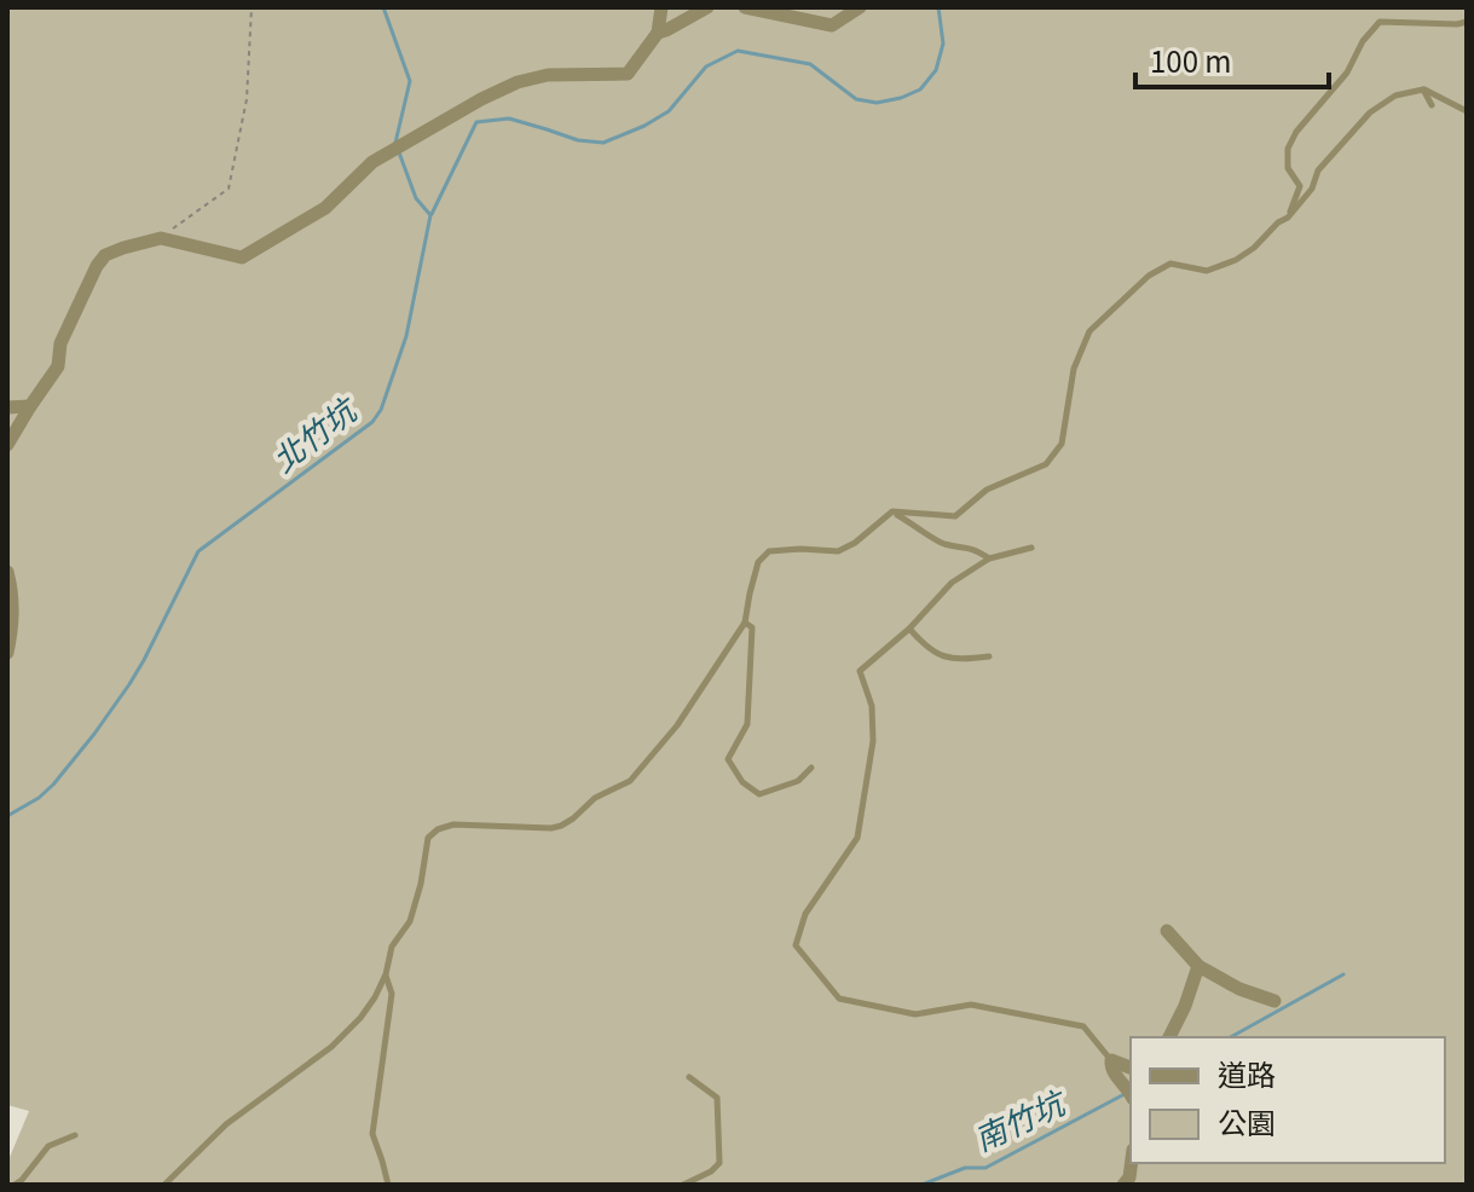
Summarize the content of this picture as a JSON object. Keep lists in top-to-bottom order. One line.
{"water":["北竹坑","南竹坑"],"legend":["道路","公園"],"scale_bar":"100 m"}
